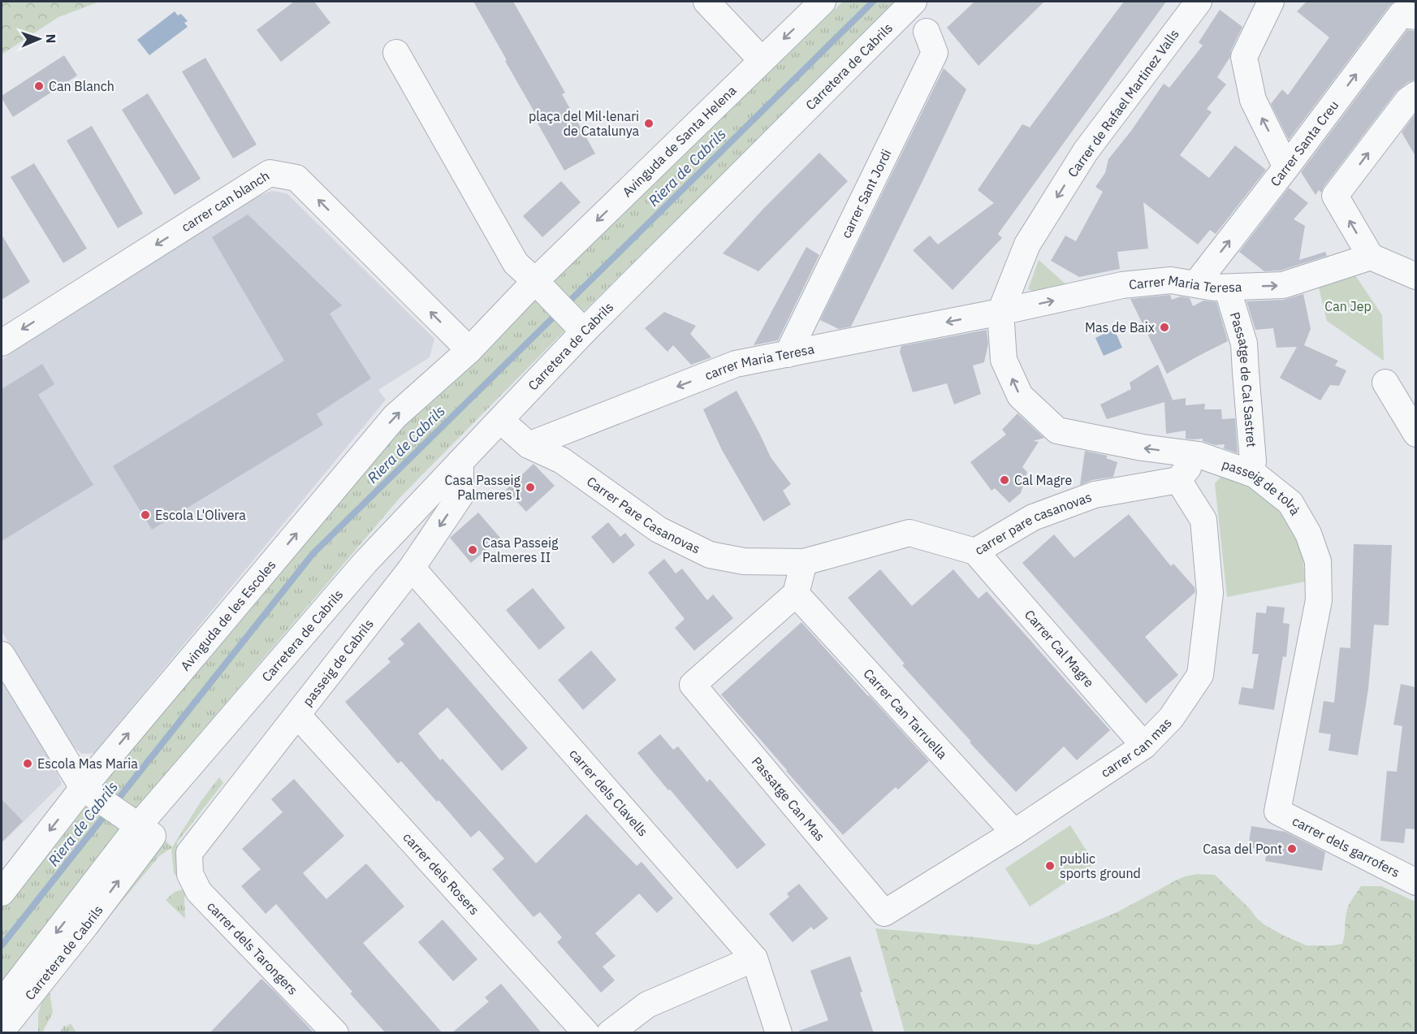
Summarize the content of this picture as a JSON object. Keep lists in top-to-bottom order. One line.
{"streets":{"street":["Carretera de Cabrils","Carrer de Rafael Martinez Valls","Avinguda de Santa Helena","Carrer Santa Creu","carrer Sant Jordi","carrer can blanch","Carrer Maria Teresa","carrer Maria Teresa","Passatge de Cal Sastret","passeig de tolrà","Carrer Pare Casanovas","carrer pare casanovas","Avinguda de les Escoles","Carrer Cal Magre","passeig de Cabrils","Carrer Can Tarruella","carrer can mas","carrer dels Clavells","Passatge Can Mas","carrer dels garrofers","carrer dels Rosers","carrer dels Tarongers"]},"crossings":[["Carretera de Cabrils","Carrer Pare Casanovas"],["Carretera de Cabrils","passeig de Cabrils"],["Carrer de Rafael Martinez Valls","Carrer Maria Teresa"],["Carrer de Rafael Martinez Valls","carrer Maria Teresa"],["Carrer de Rafael Martinez Valls","passeig de tolrà"],["Avinguda de Santa Helena","carrer can blanch"],["Avinguda de Santa Helena","Avinguda de les Escoles"],["Carrer Santa Creu","Carrer Maria Teresa"],["carrer Sant Jordi","carrer Maria Teresa"],["carrer can blanch","Avinguda de les Escoles"],["Carrer Maria Teresa","carrer Maria Teresa"],["Carrer Maria Teresa","Passatge de Cal Sastret"],["Carrer Maria Teresa","passeig de tolrà"],["carrer Maria Teresa","passeig de tolrà"],["carrer Maria Teresa","Carrer Pare Casanovas"],["Passatge de Cal Sastret","passeig de tolrà"],["passeig de tolrà","carrer dels garrofers"],["Carrer Pare Casanovas","carrer pare casanovas"],["carrer pare casanovas","Carrer Cal Magre"],["carrer pare casanovas","carrer can mas"],["Carrer Cal Magre","carrer can mas"],["passeig de Cabrils","carrer dels Clavells"],["passeig de Cabrils","carrer dels Rosers"],["passeig de Cabrils","carrer dels Tarongers"],["Carrer Can Tarruella","carrer can mas"],["Carrer Can Tarruella","Passatge Can Mas"],["carrer can mas","Passatge Can Mas"]],"one_way":["Carrer de Rafael Martinez Valls","Avinguda de Santa Helena","Carrer Santa Creu","Carrer Maria Teresa","carrer Maria Teresa"],"water":["Riera de Cabrils"],"parks":["Can Jep"],"places":["Can Blanch","plaça del Mil·lenari de Catalunya","Mas de Baix","Cal Magre","Casa Passeig Palmeres I","Escola L'Olivera","Casa Passeig Palmeres II","Escola Mas Maria","Casa del Pont","public sports ground"],"north":"right"}
